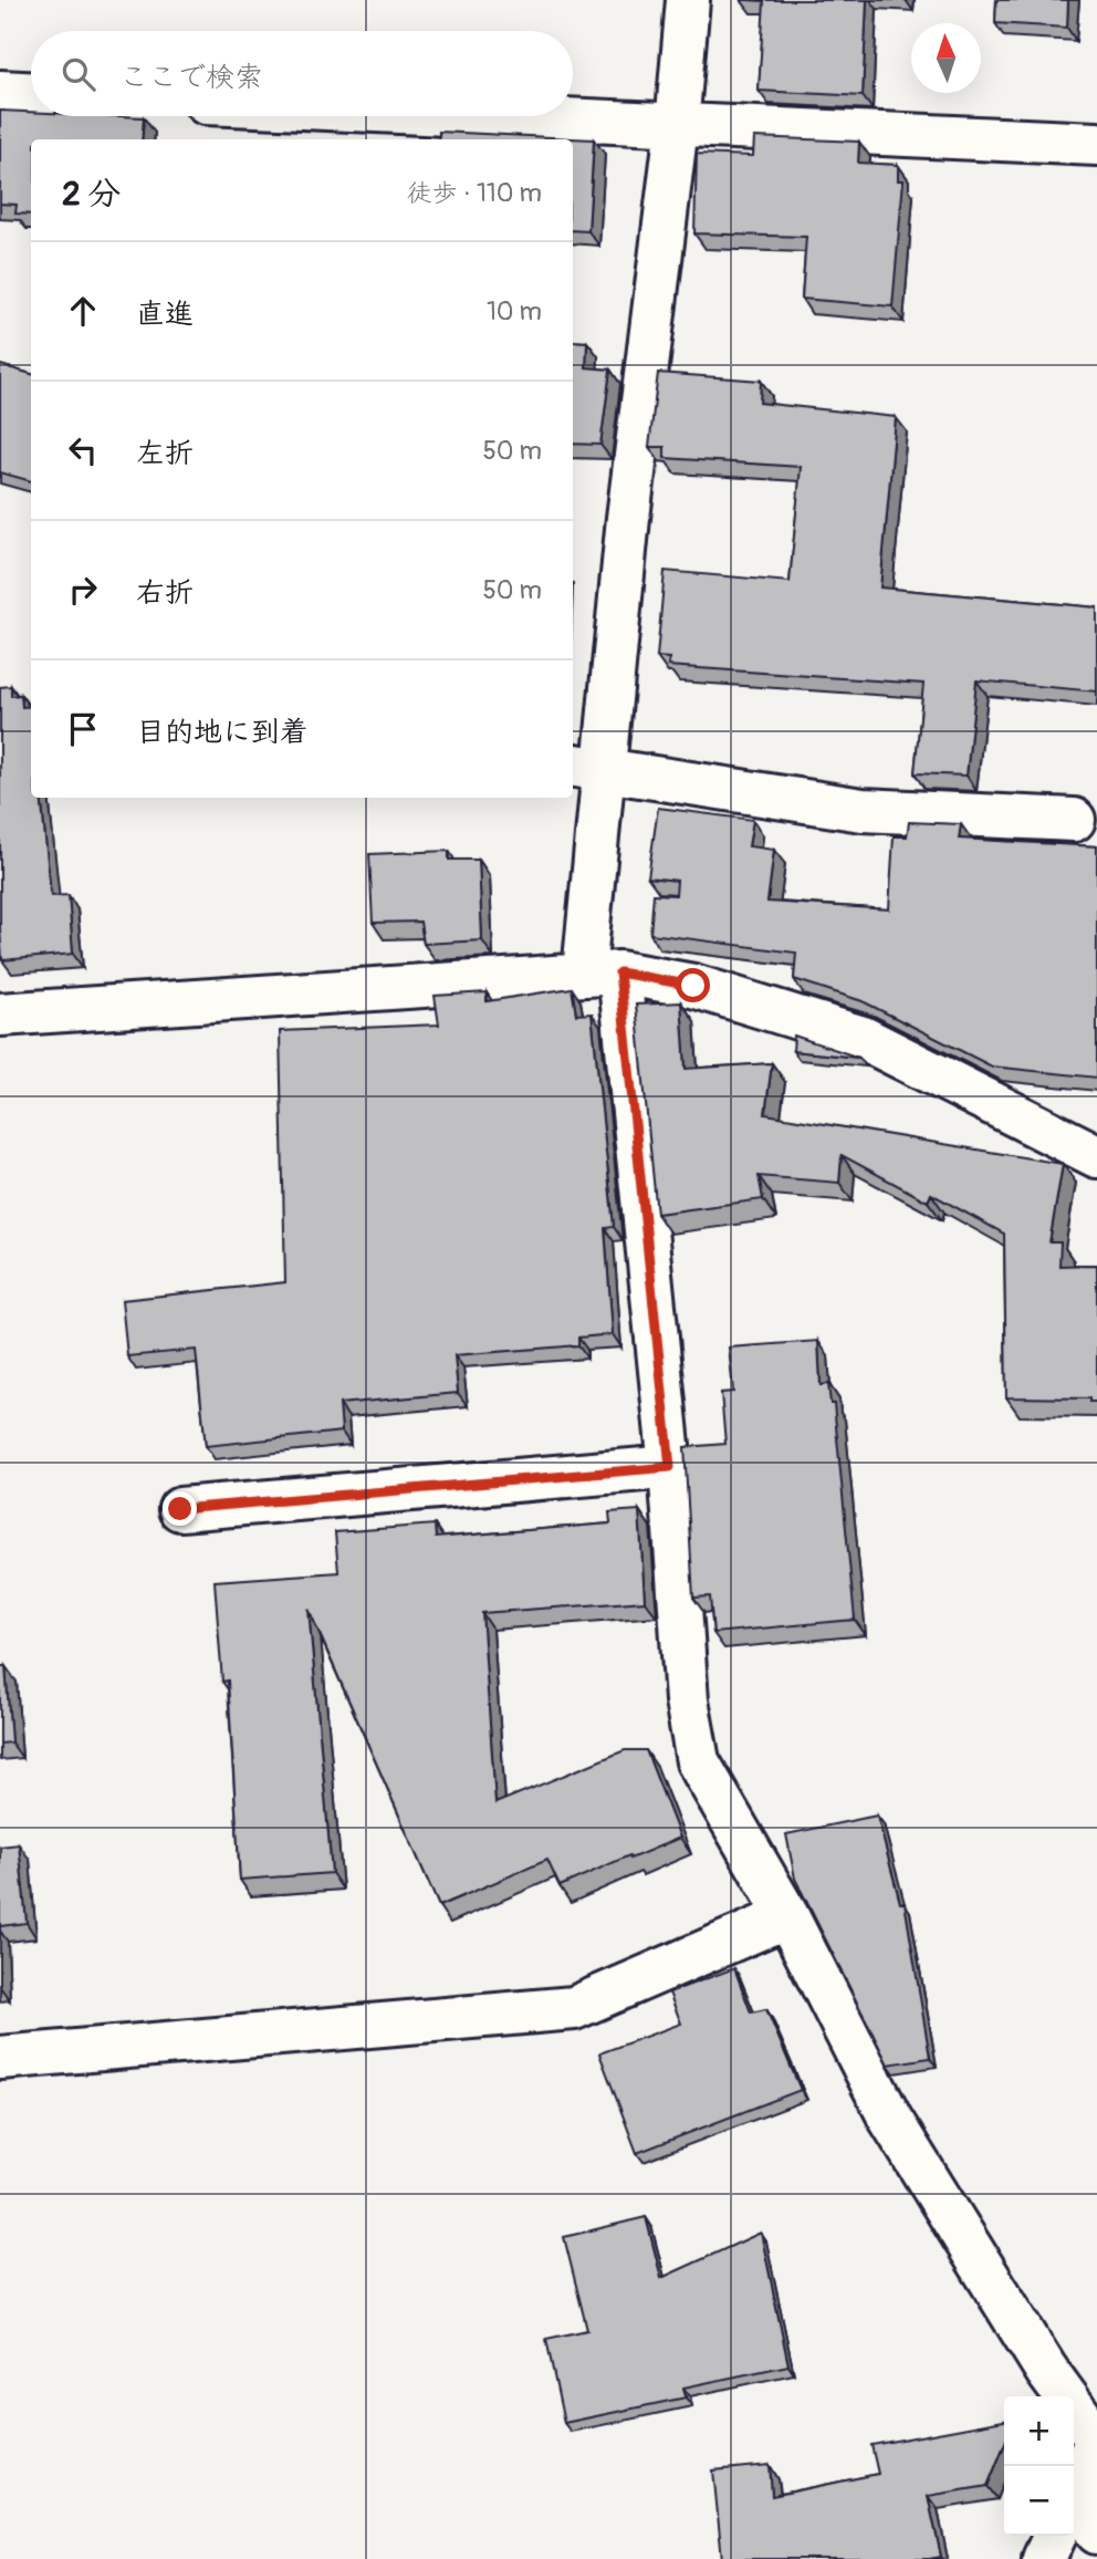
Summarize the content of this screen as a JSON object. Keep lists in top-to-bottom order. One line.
{"north":"top","page":{"search":"ここで検索","heading":["2 分","徒歩 · 110 m"],"list":[["直進","10 m"],["左折","50 m"],["右折","50 m"],"目的地に到着"],"map_buttons":["+","−"]}}
